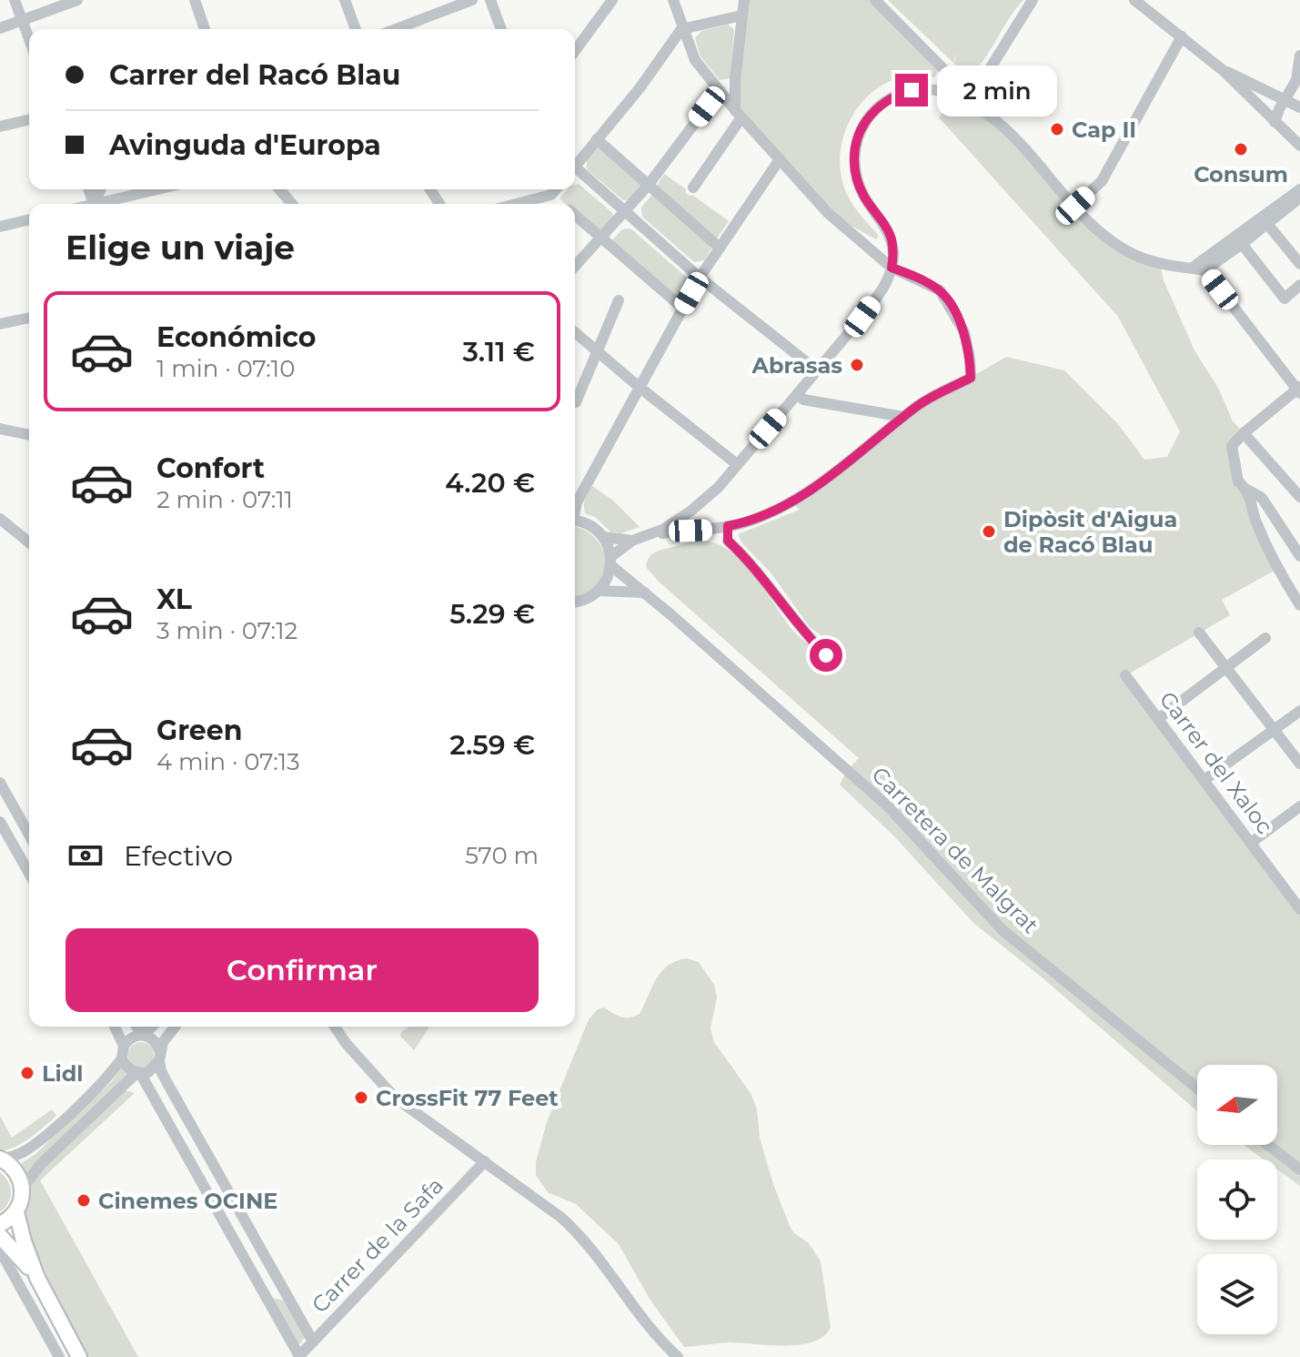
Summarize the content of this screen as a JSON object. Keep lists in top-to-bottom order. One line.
{"streets":{"street":["Carrer del Xaloc","Carretera de Malgrat","Carrer de la Safa"]},"places":["Cap II","Consum","Abrasas","Dipòsit d'Aigua de Racó Blau","Lidl","CrossFit 77 Feet","Cinemes OCINE"],"north":"left","page":{"banner":["Carrer del Racó Blau","Avinguda d'Europa"],"bubble":"2 min","heading":"Elige un viaje","list":[{"name":"Económico","note":"1 min · 07:10","value":"3.11 €"},{"name":"Confort","note":"2 min · 07:11","value":"4.20 €"},{"name":"XL","note":"3 min · 07:12","value":"5.29 €"},{"name":"Green","note":"4 min · 07:13","value":"2.59 €"}],"pay":["Efectivo","570 m"],"buttons":"Confirmar"}}
